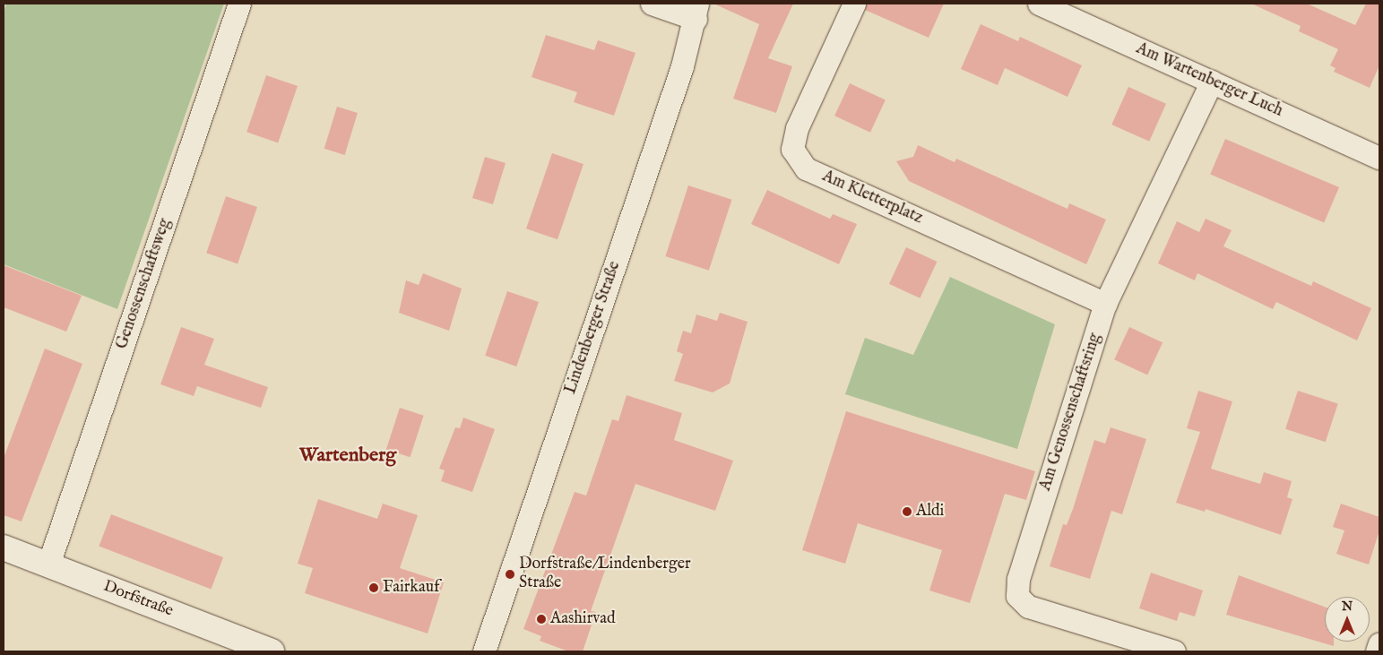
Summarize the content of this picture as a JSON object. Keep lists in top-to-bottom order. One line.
{"streets":{"main road":["Dorfstraße"],"street":["Am Wartenberger Luch","Am Kletterplatz","Genossenschaftsweg","Lindenberger Straße","Am Genossenschaftsring"]},"crossings":[["Am Wartenberger Luch","Am Genossenschaftsring"],["Am Kletterplatz","Am Genossenschaftsring"],["Genossenschaftsweg","Dorfstraße"]],"districts":["Wartenberg"],"places":["Aldi","Dorfstraße/Lindenberger Straße","Fairkauf","Aashirvad"],"north":"top"}
